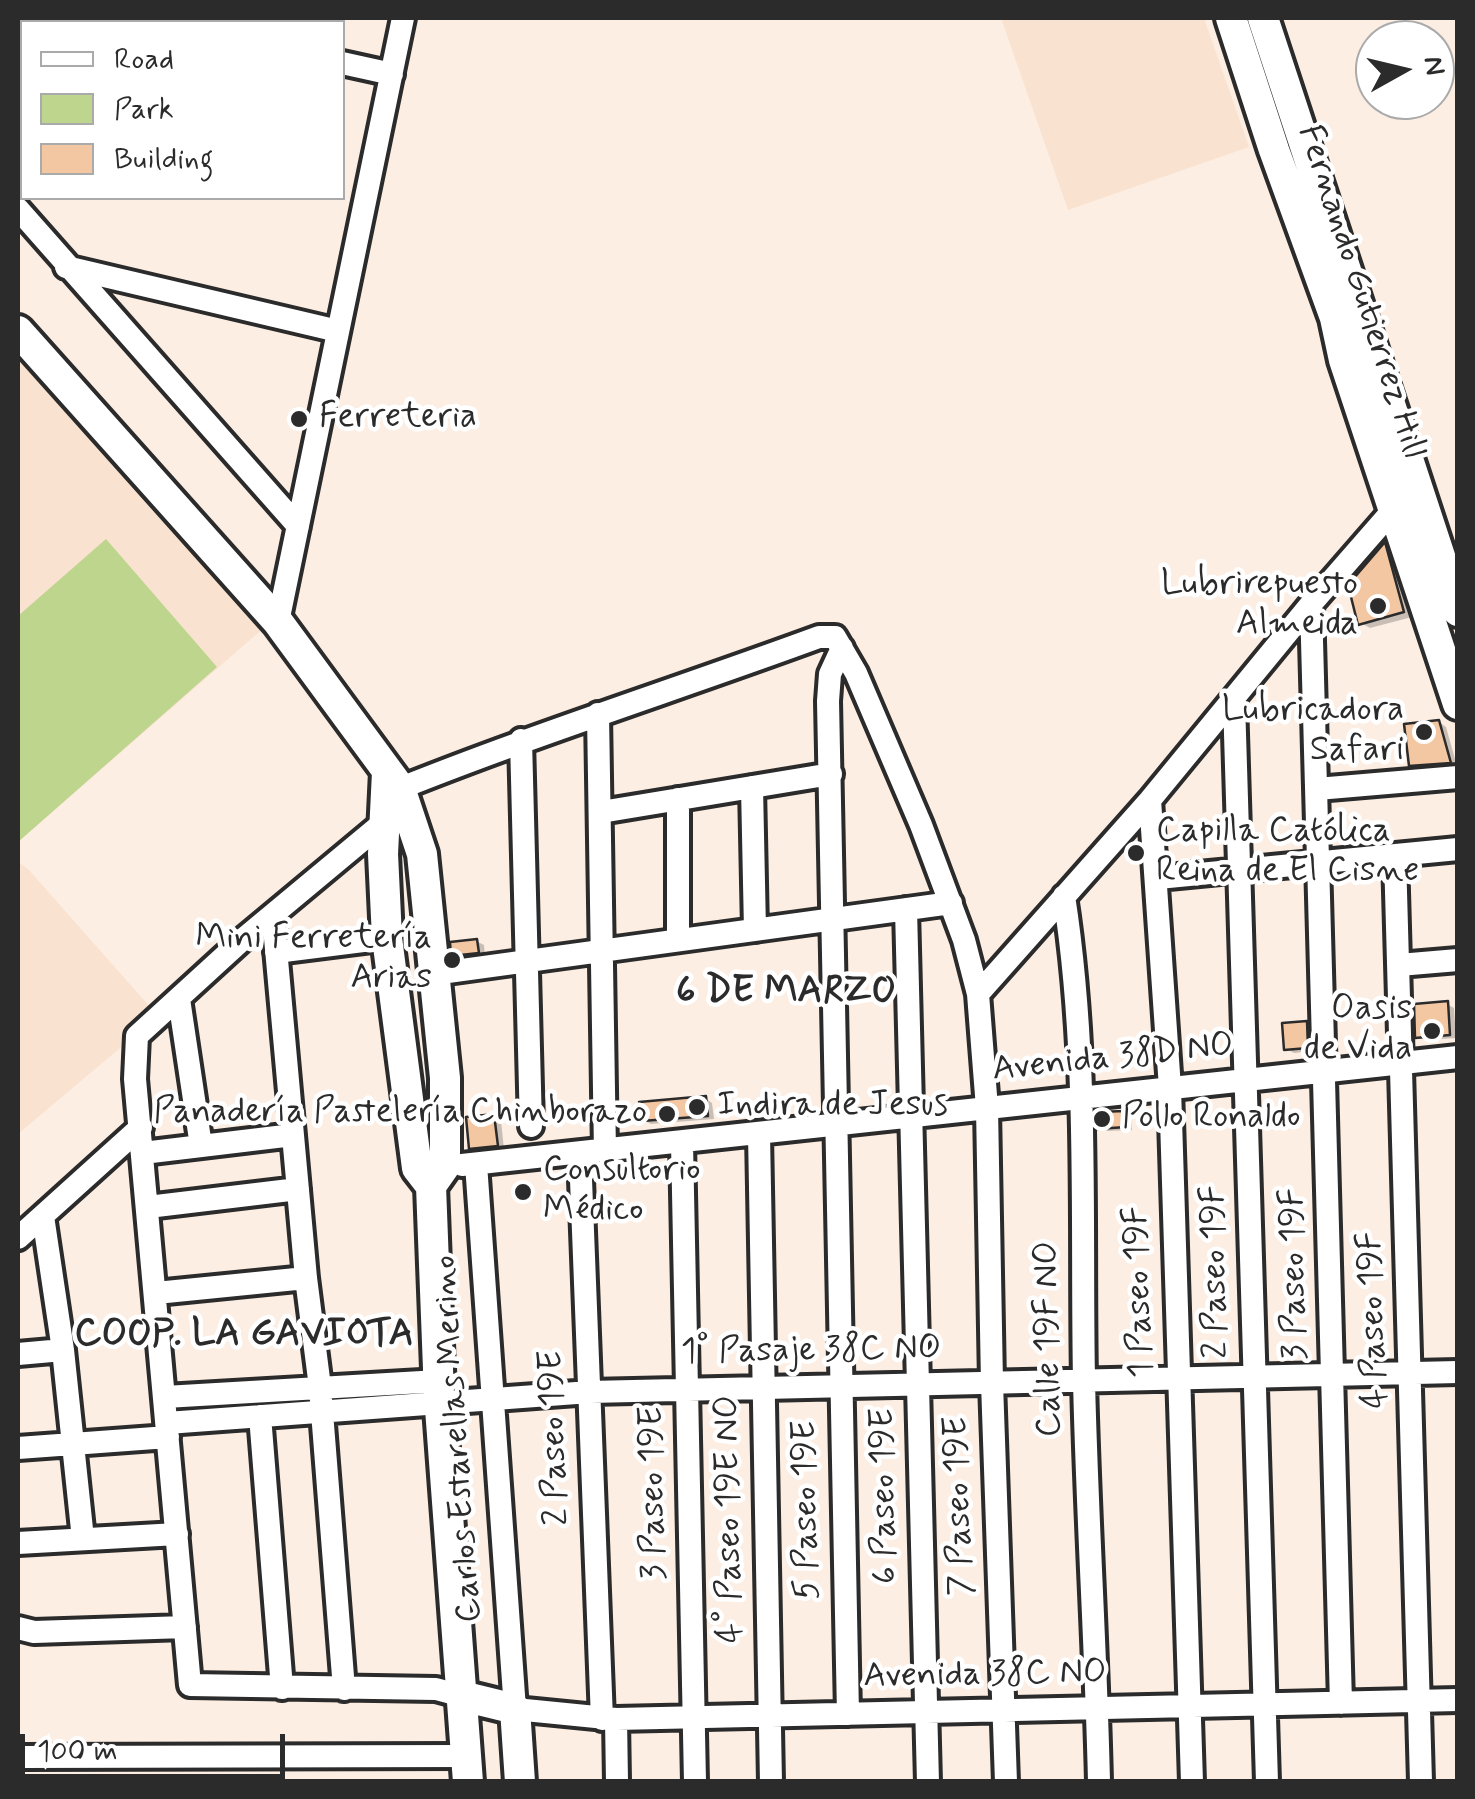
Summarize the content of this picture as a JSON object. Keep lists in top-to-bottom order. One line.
{"streets":{"street":["Fernando Gutierrez Hill","Avenida 38D NO","2 Paseo 19F","3 Paseo 19F","1 Paseo 19F","4 Paseo 19F","Calle 19F NO","1° Pasaje 38C NO","2 Paseo 19E","Carlos Estarellas Merino","3 Paseo 19E","6 Paseo 19E","7 Paseo 19E","5 Paseo 19E","4° Paseo 19E NO","Avenida 38C NO"]},"crossings":[["Avenida 38D NO","2 Paseo 19F"],["Avenida 38D NO","3 Paseo 19F"],["Avenida 38D NO","1 Paseo 19F"],["Avenida 38D NO","4 Paseo 19F"],["Avenida 38D NO","Calle 19F NO"],["Avenida 38D NO","2 Paseo 19E"],["Avenida 38D NO","Carlos Estarellas Merino"],["Avenida 38D NO","3 Paseo 19E"],["Avenida 38D NO","6 Paseo 19E"],["Avenida 38D NO","7 Paseo 19E"],["Avenida 38D NO","5 Paseo 19E"],["Avenida 38D NO","4° Paseo 19E NO"],["2 Paseo 19F","1° Pasaje 38C NO"],["2 Paseo 19F","Avenida 38C NO"],["3 Paseo 19F","1° Pasaje 38C NO"],["3 Paseo 19F","Avenida 38C NO"],["1 Paseo 19F","1° Pasaje 38C NO"],["1 Paseo 19F","Avenida 38C NO"],["4 Paseo 19F","1° Pasaje 38C NO"],["4 Paseo 19F","Avenida 38C NO"],["Calle 19F NO","1° Pasaje 38C NO"],["Calle 19F NO","Avenida 38C NO"],["1° Pasaje 38C NO","2 Paseo 19E"],["1° Pasaje 38C NO","Carlos Estarellas Merino"],["1° Pasaje 38C NO","3 Paseo 19E"],["1° Pasaje 38C NO","6 Paseo 19E"],["1° Pasaje 38C NO","7 Paseo 19E"],["1° Pasaje 38C NO","5 Paseo 19E"],["1° Pasaje 38C NO","4° Paseo 19E NO"],["2 Paseo 19E","Avenida 38C NO"],["Carlos Estarellas Merino","Avenida 38C NO"],["3 Paseo 19E","Avenida 38C NO"],["6 Paseo 19E","Avenida 38C NO"],["7 Paseo 19E","5 Paseo 19E"],["7 Paseo 19E","Avenida 38C NO"],["5 Paseo 19E","Avenida 38C NO"],["4° Paseo 19E NO","Avenida 38C NO"]],"districts":["6 DE MARZO","COOP. LA GAVIOTA"],"places":["Ferreteria","Lubrirepuesto Almeida","Lubricadora Safari","Capilla Católica Reina de El Cisne","Mini Ferretería Arias","Oasis de Vida","Indira de Jesus","Panadería Pastelería Chinborazo","Pollo Ronaldo","Consultorio Médico"],"legend":["Road","Park","Building"],"scale_bar":"100 m","north":"right"}
